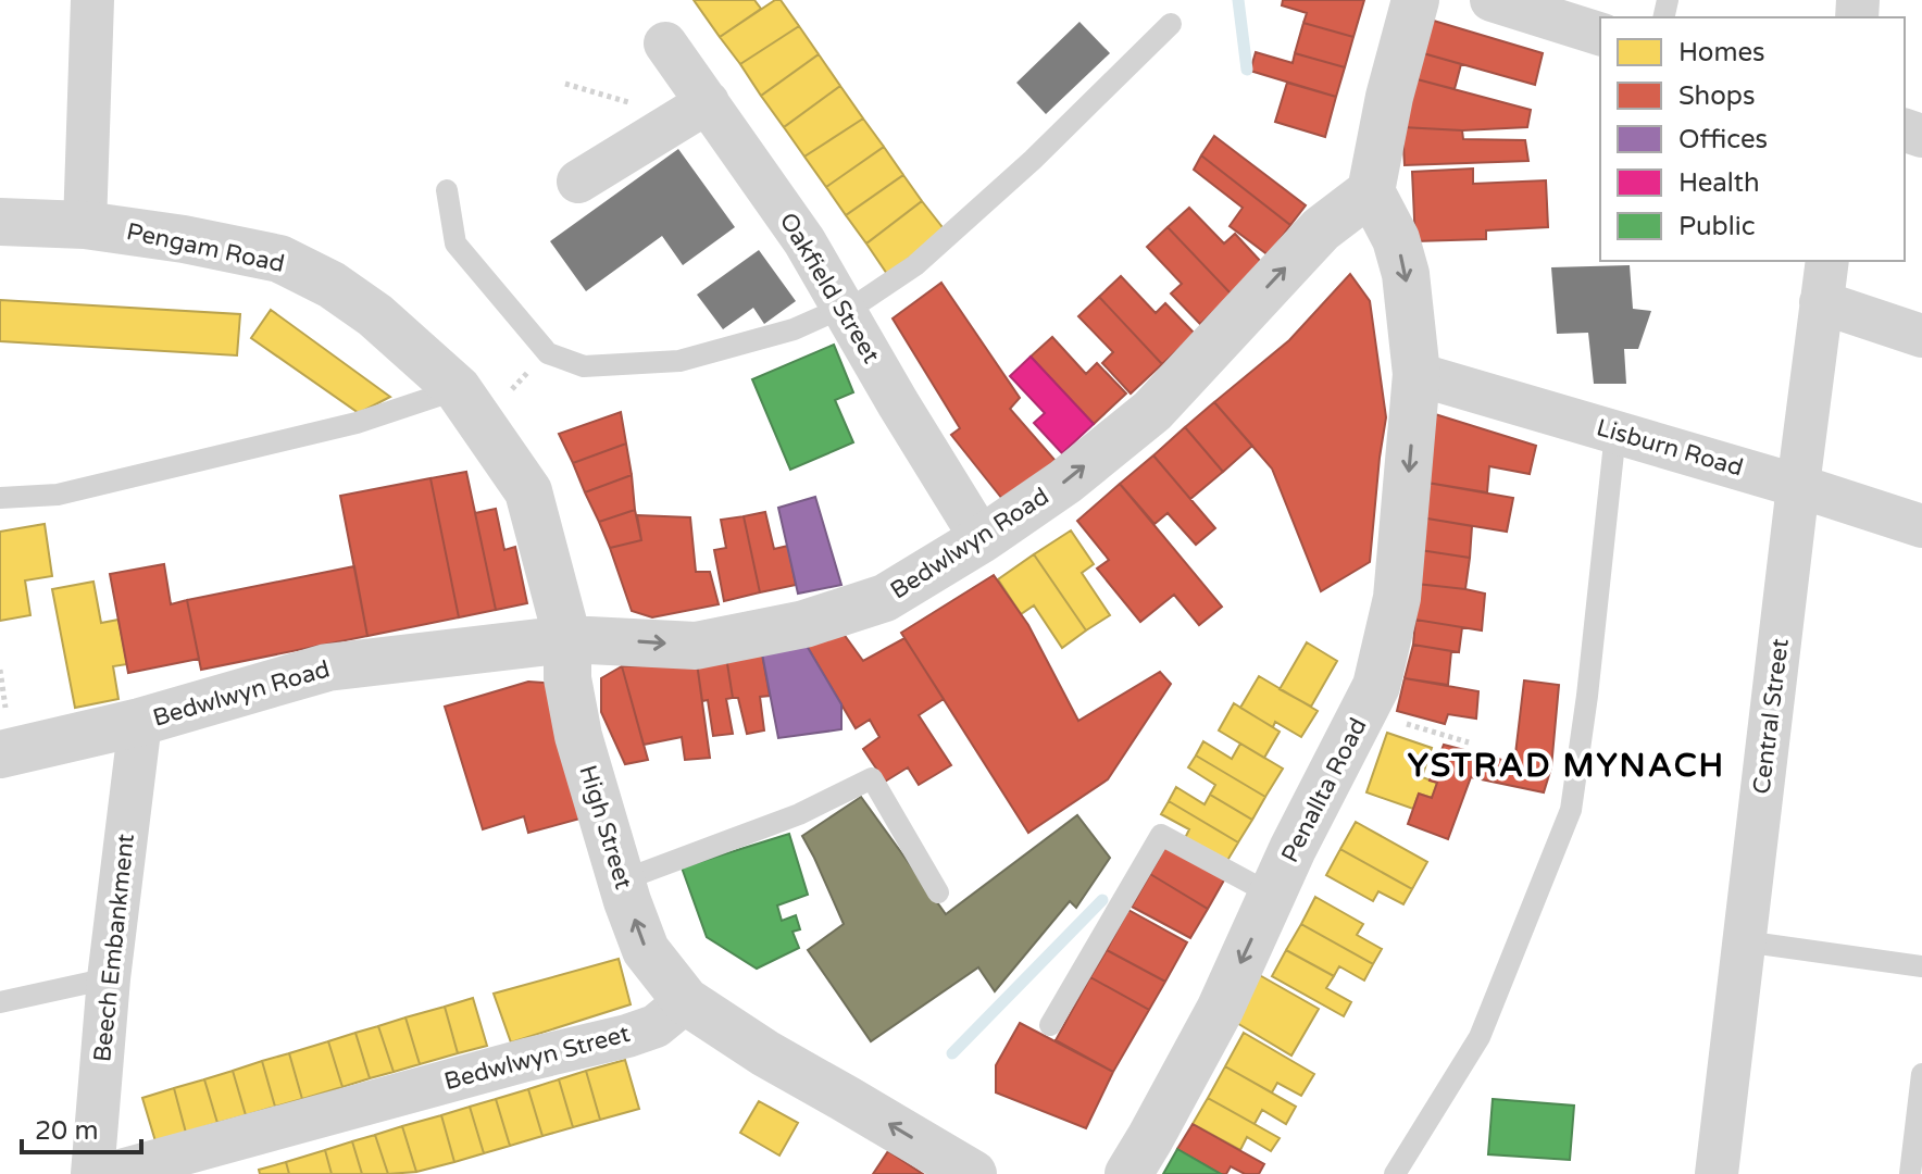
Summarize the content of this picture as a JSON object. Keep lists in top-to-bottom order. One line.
{"streets":{"street":["Pengam Road","Oakfield Street","Lisburn Road","Bedwlwyn Road","Central Street","Penallta Road","High Street","Beech Embankment","Bedwlwyn Street"]},"crossings":[["Pengam Road","Bedwlwyn Road"],["Pengam Road","High Street"],["Oakfield Street","Bedwlwyn Road"],["Lisburn Road","Central Street"],["Lisburn Road","Penallta Road"],["Bedwlwyn Road","Penallta Road"],["Bedwlwyn Road","High Street"],["Bedwlwyn Road","Beech Embankment"],["High Street","Bedwlwyn Street"]],"one_way":["Bedwlwyn Road","Penallta Road","High Street"],"districts":["YSTRAD MYNACH"],"legend":["Homes","Shops","Offices","Health","Public"],"scale_bar":"20 m"}
